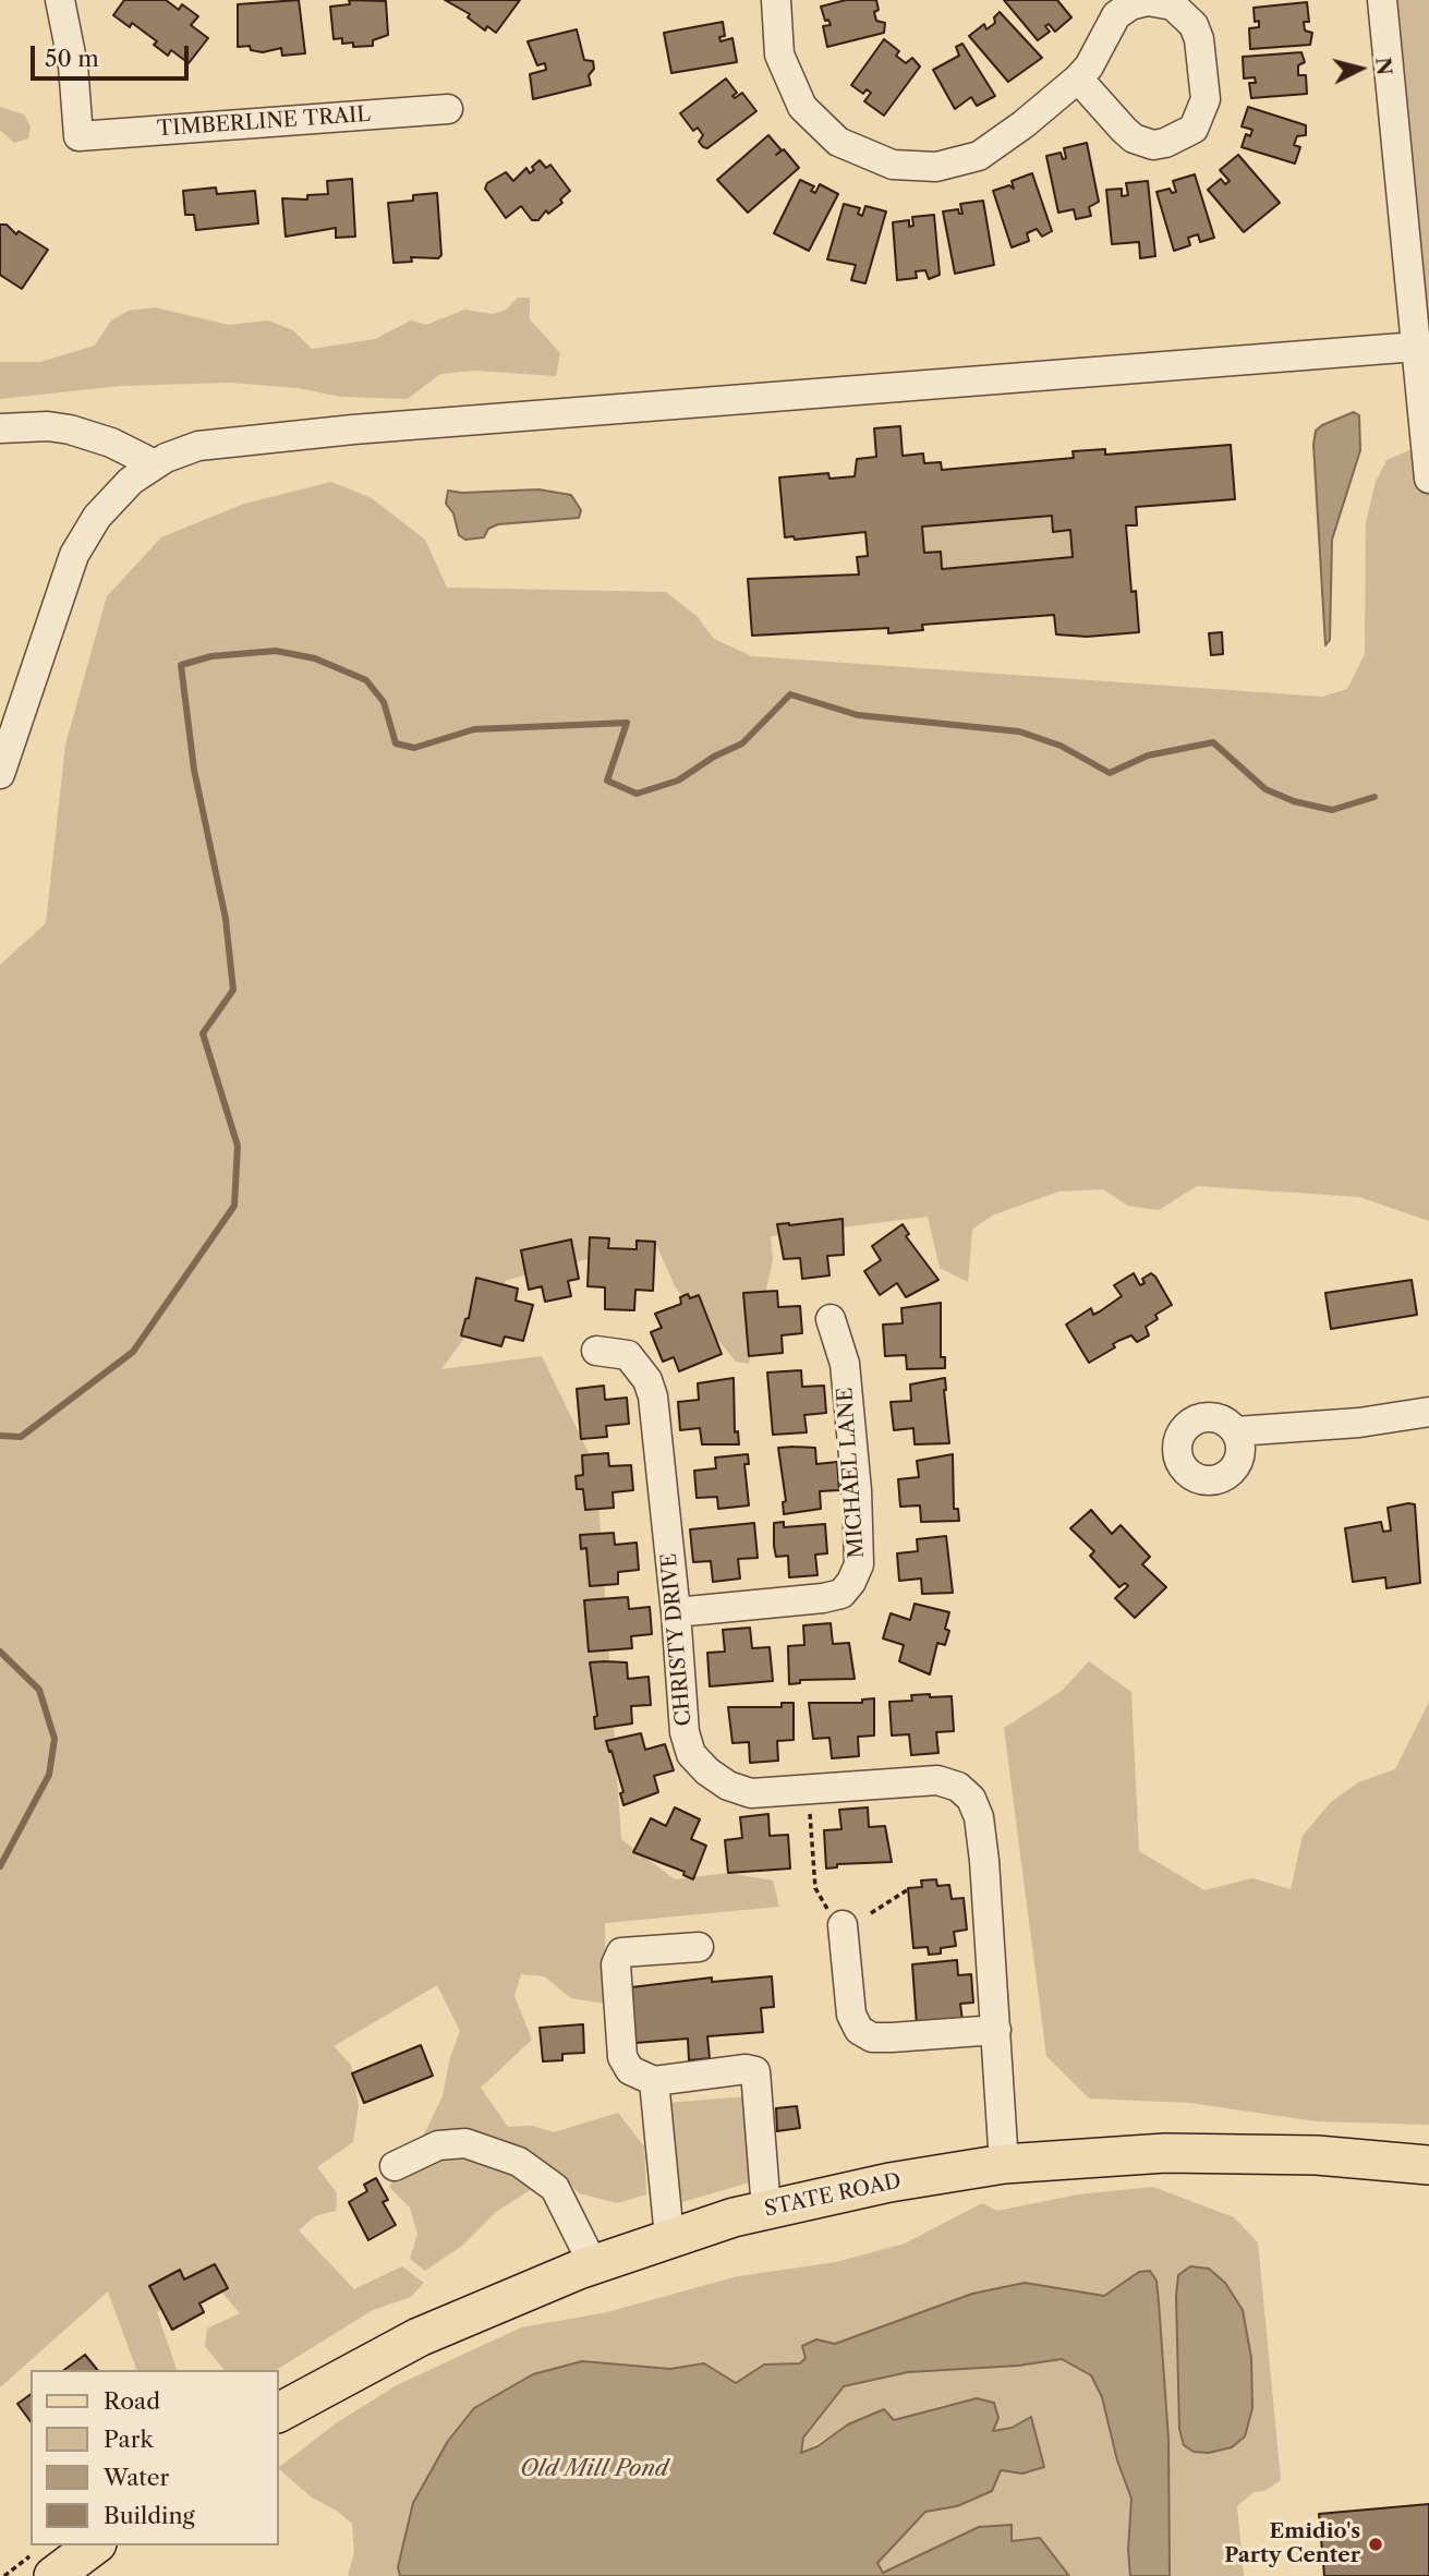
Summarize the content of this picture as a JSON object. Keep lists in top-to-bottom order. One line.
{"streets":{"main road":["STATE ROAD"],"street":["TIMBERLINE TRAIL","MICHAEL LANE","CHRISTY DRIVE"]},"crossings":[["MICHAEL LANE","CHRISTY DRIVE"],["CHRISTY DRIVE","STATE ROAD"]],"water":["Old Mill Pond"],"places":["Emidio's Party Center"],"legend":["Road","Park","Water","Building"],"scale_bar":"50 m","north":"right"}
